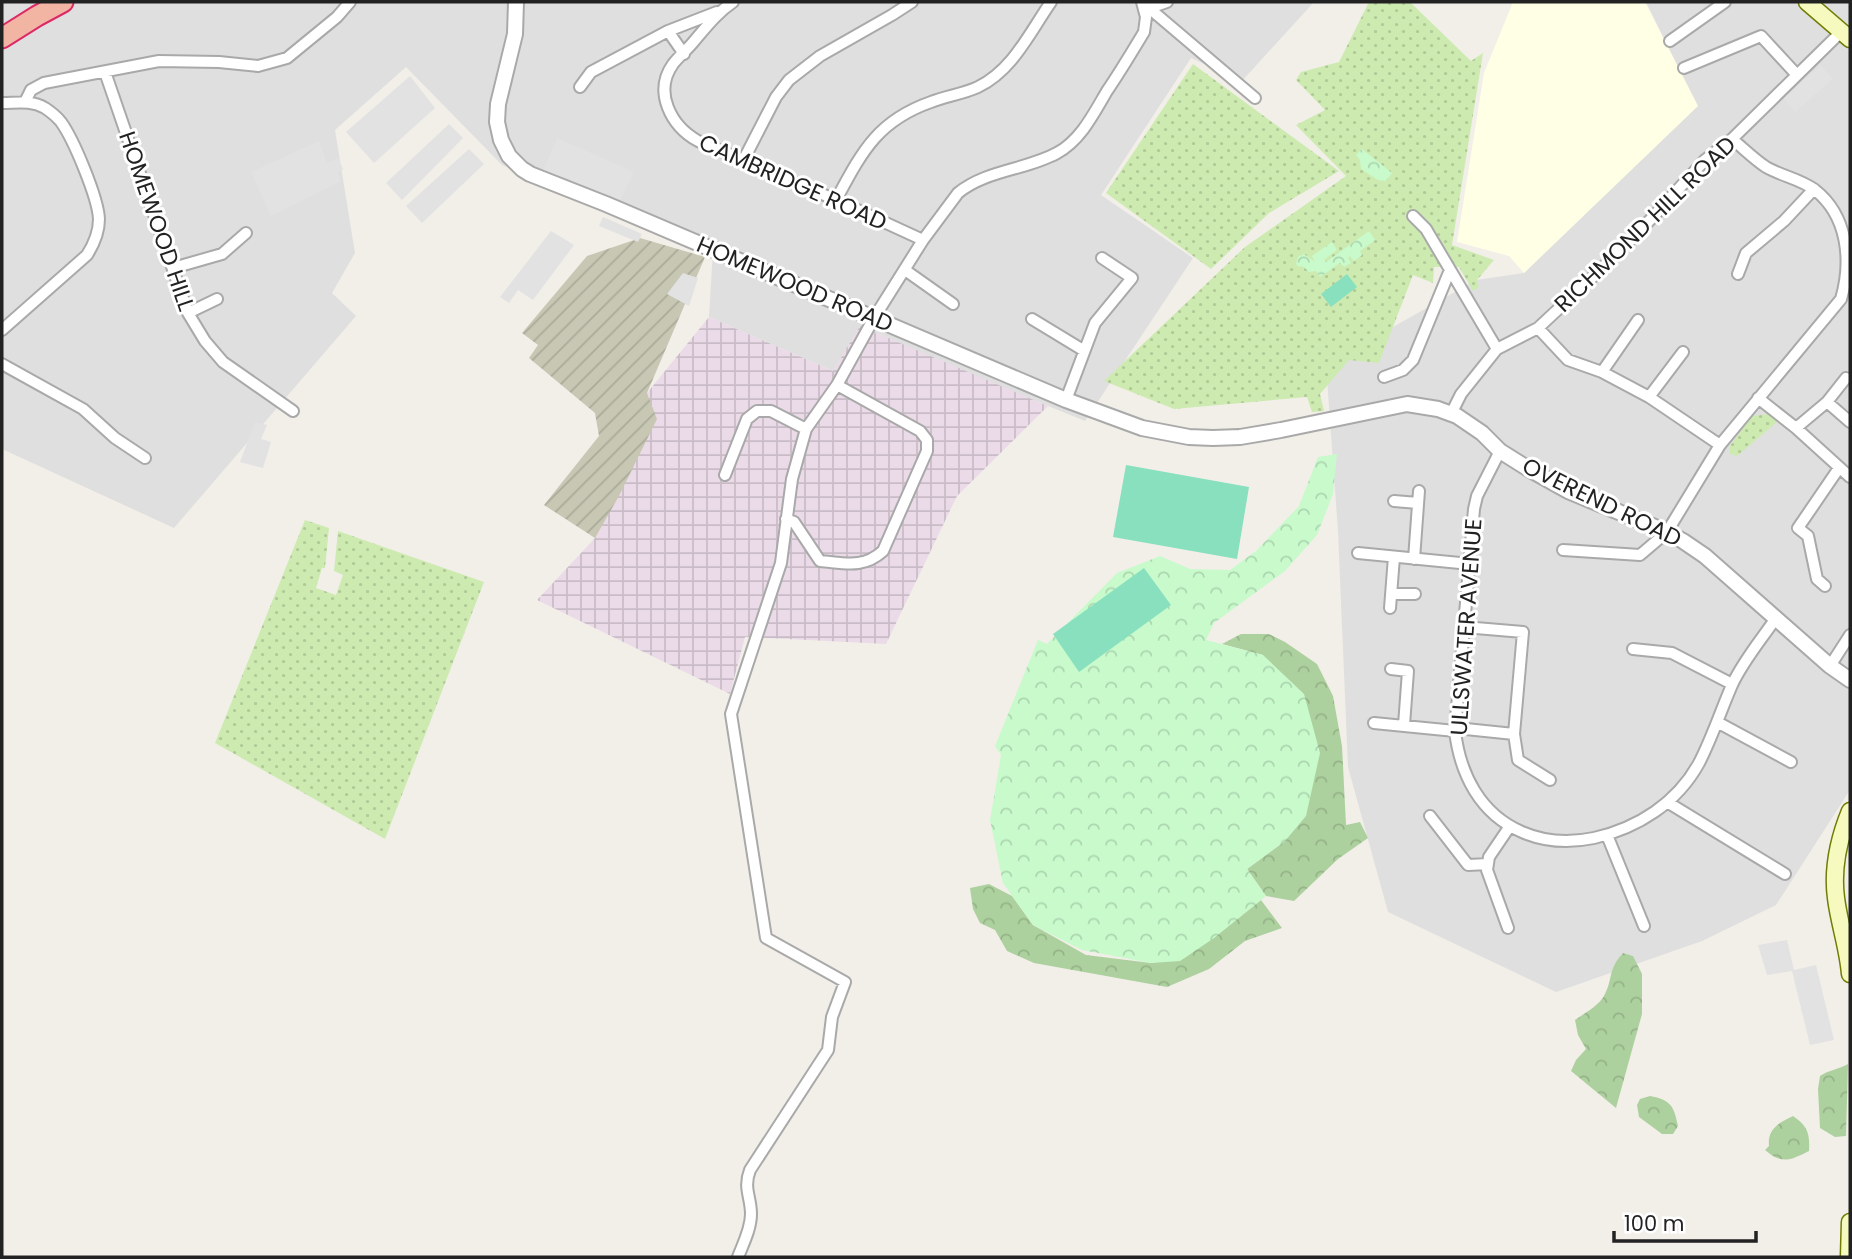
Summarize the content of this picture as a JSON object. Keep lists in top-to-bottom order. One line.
{"streets":{"street":["CAMBRIDGE ROAD","HOMEWOOD HILL","RICHMOND HILL ROAD","HOMEWOOD ROAD","OVEREND ROAD","ULLSWATER AVENUE"]},"crossings":[["RICHMOND HILL ROAD","OVEREND ROAD"],["HOMEWOOD ROAD","OVEREND ROAD"],["OVEREND ROAD","ULLSWATER AVENUE"]],"scale_bar":"100 m"}
